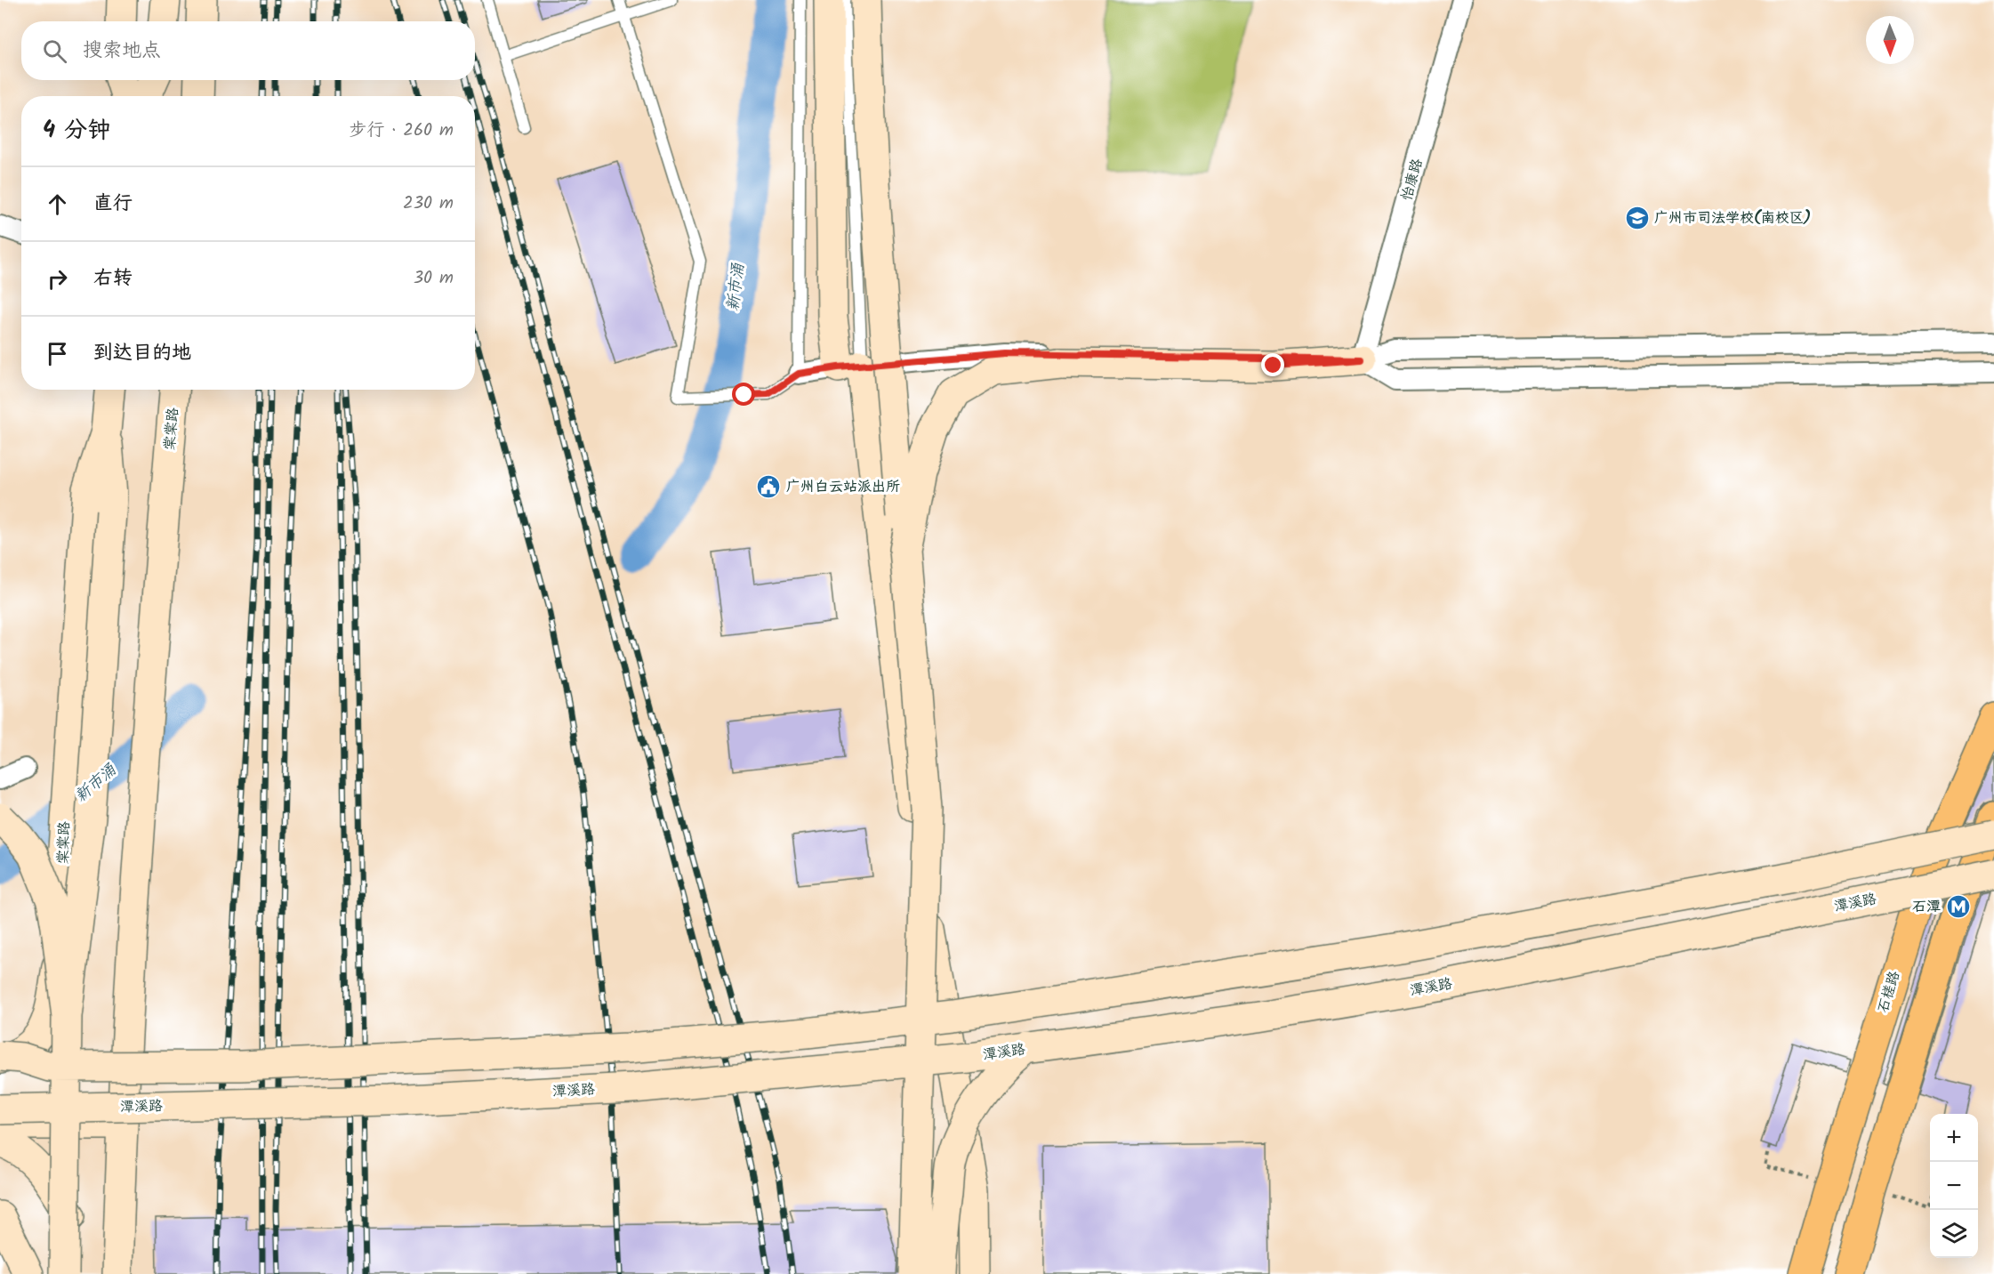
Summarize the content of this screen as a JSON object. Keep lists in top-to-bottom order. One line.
{"streets":{"main road":["石槎路"],"street":["怡康路","棠棠路","潭溪路"]},"water":["新市涌"],"places":{"school or university":["广州市司法学校(南校区)"],"public building":["广州白云站派出所"],"metro station":["石潭"]},"north":"bottom","page":{"search":"搜索地点","heading":["4 分钟","步行 · 260 m"],"list":[["直行","230 m"],["右转","30 m"],"到达目的地"],"map_buttons":["+","−"]}}
